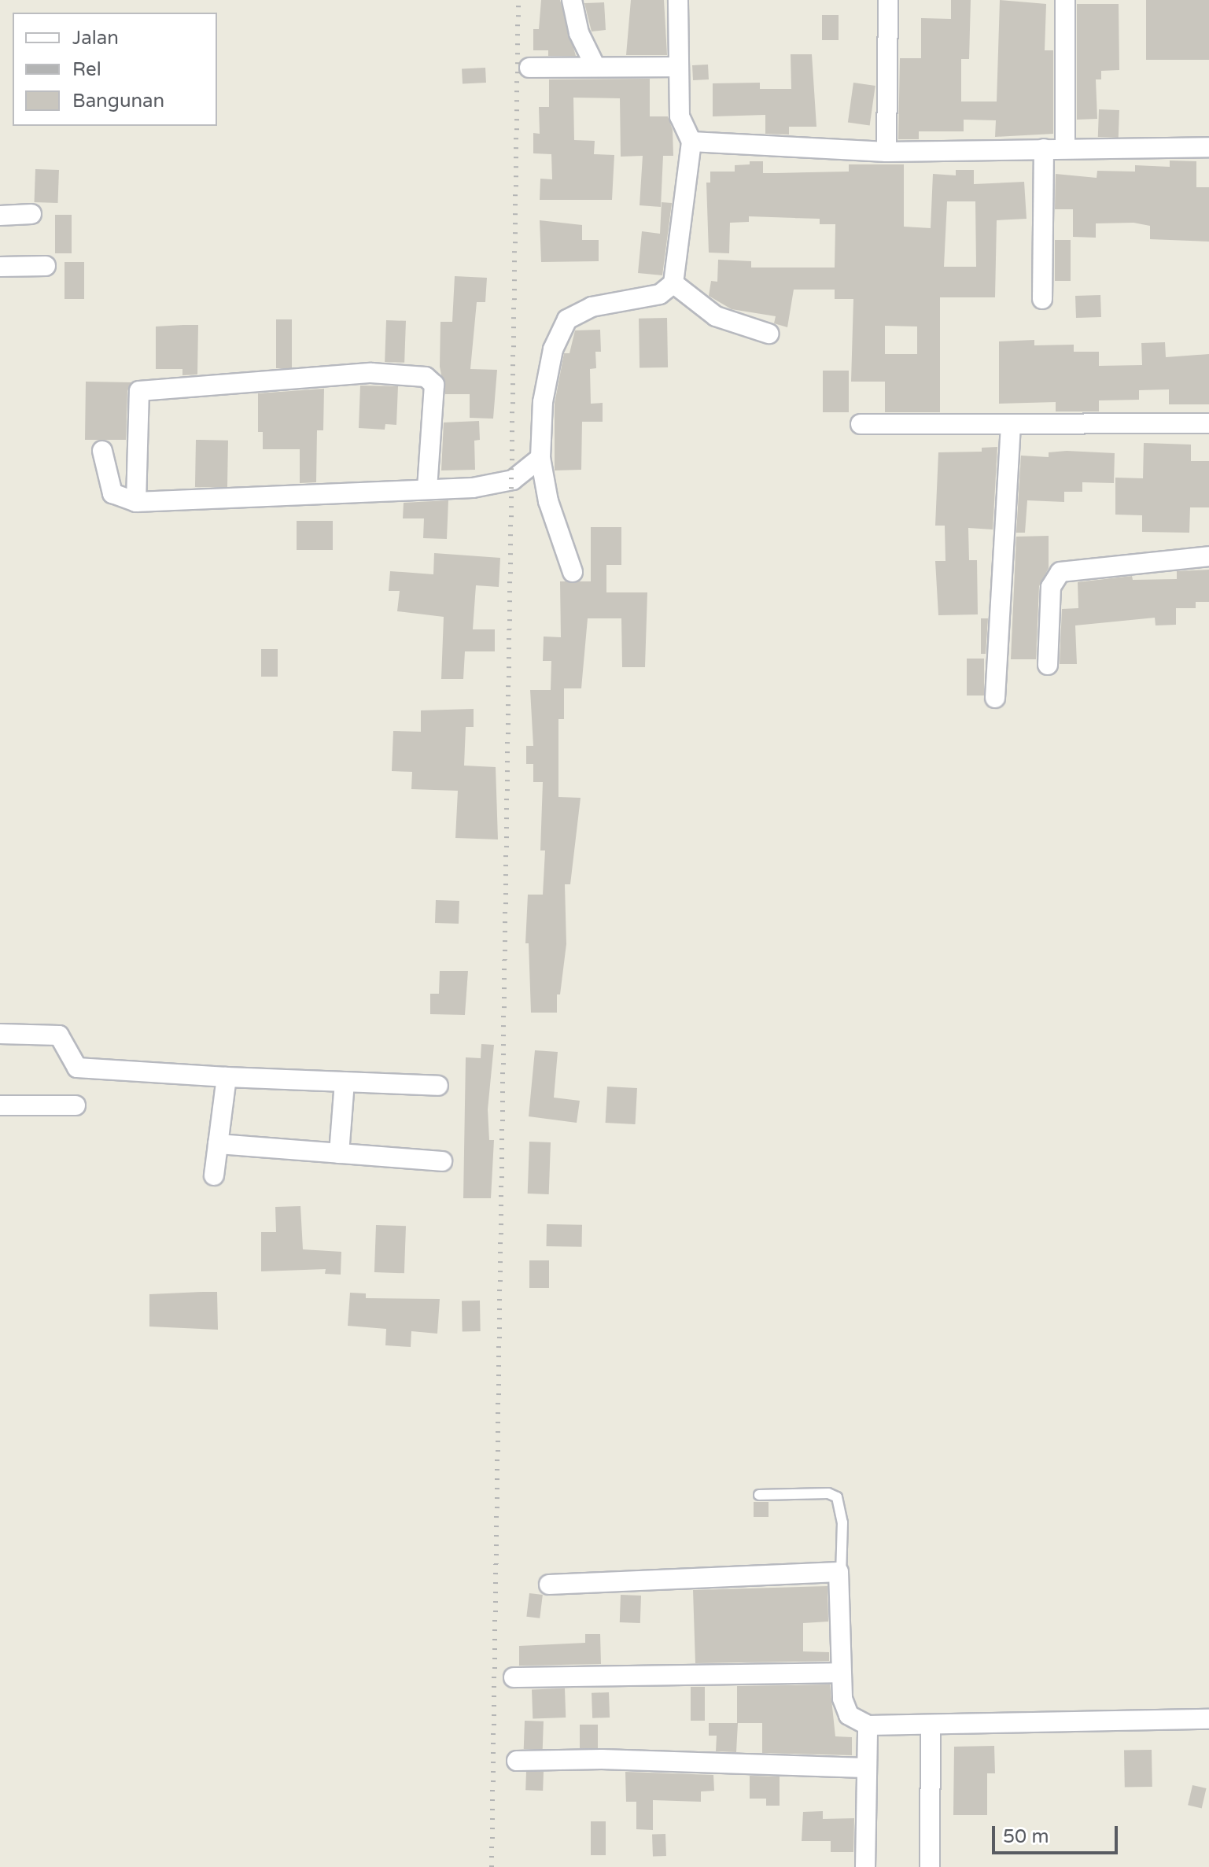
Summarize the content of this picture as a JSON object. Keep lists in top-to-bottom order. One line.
{"legend":["Jalan","Rel","Bangunan"],"scale_bar":"50 m"}
